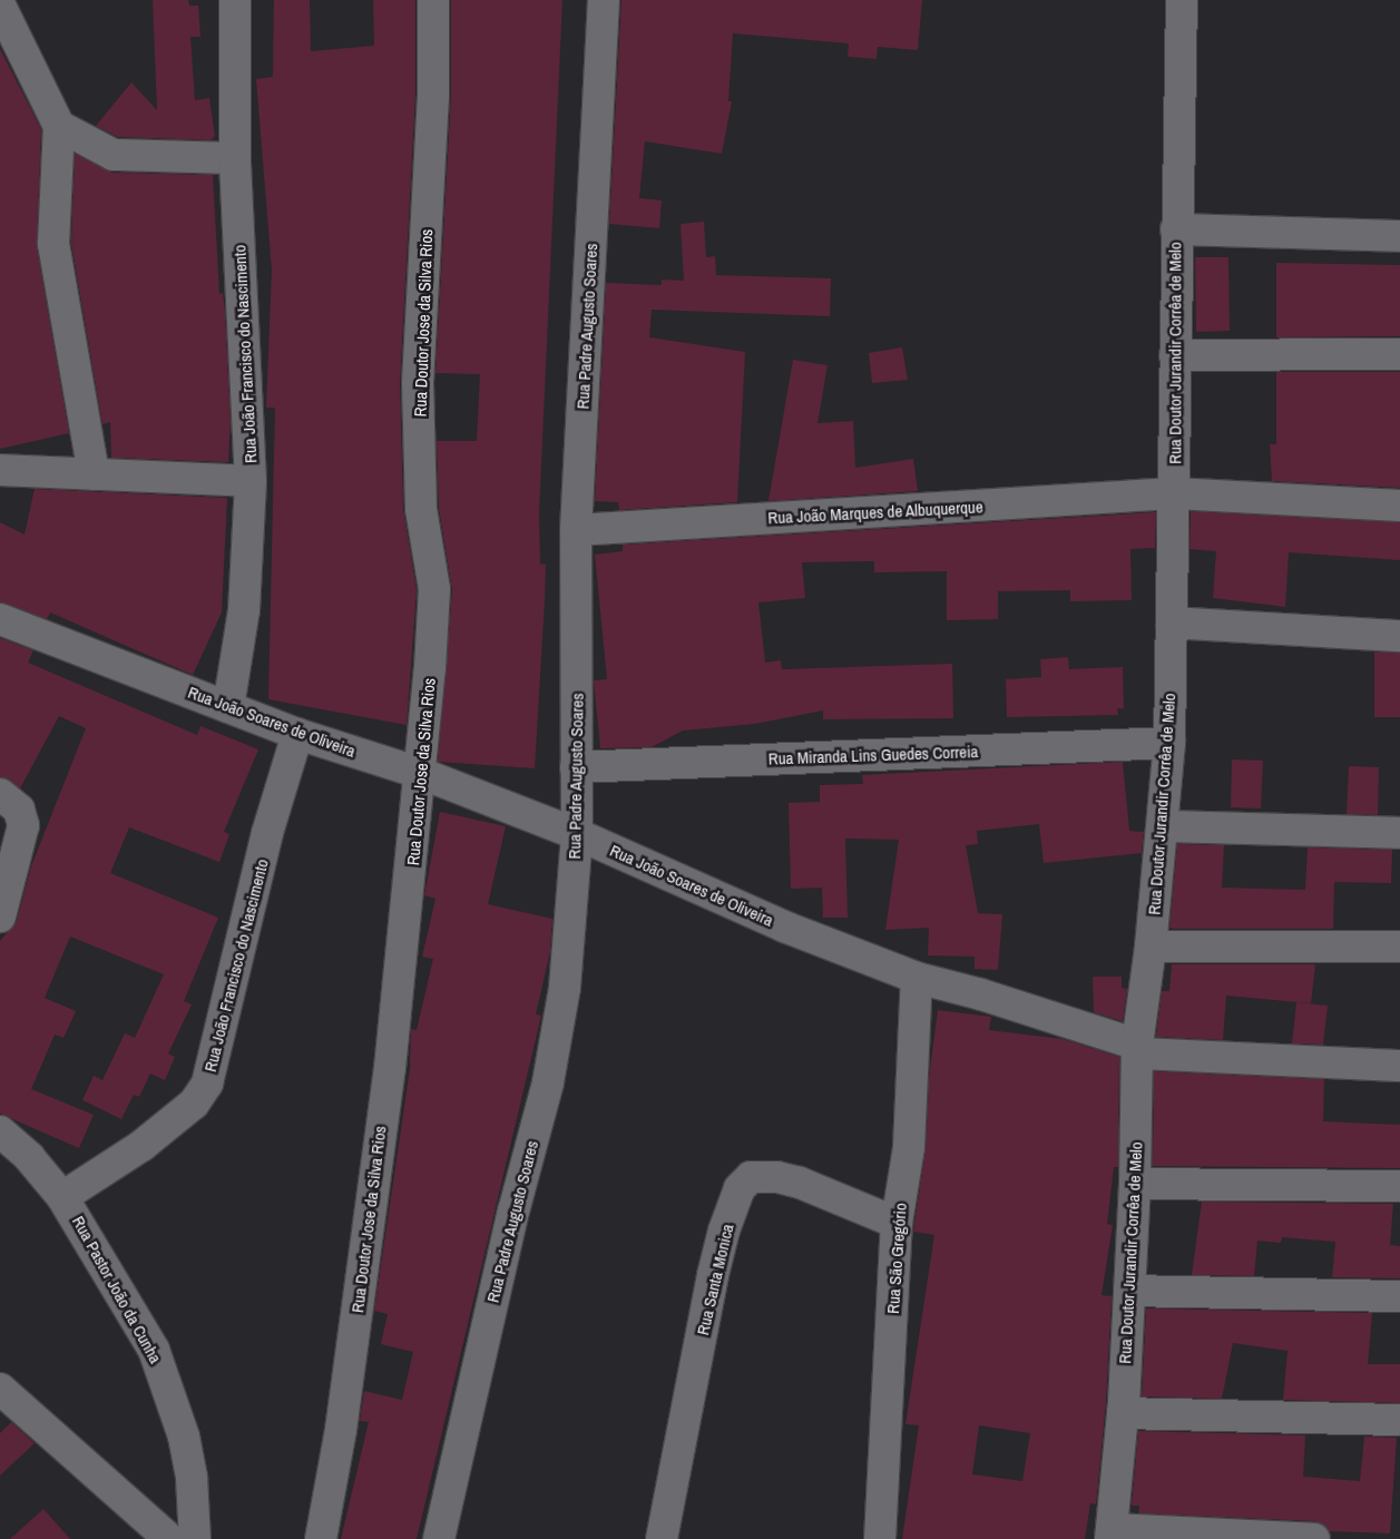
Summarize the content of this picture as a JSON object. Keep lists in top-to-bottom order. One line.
{"streets":{"street":["Rua Doutor Jose da Silva Rios","Rua Padre Augusto Soares","Rua Doutor Jurandir Corrêa de Melo","Rua João Francisco do Nascimento","Rua João Marques de Albuquerque","Rua João Soares de Oliveira","Rua Miranda Lins Guedes Correia","Rua São Gregório","Rua Santa Monica","Rua Pastor João da Cunha"]},"crossings":[["Rua Doutor Jose da Silva Rios","Rua João Soares de Oliveira"],["Rua Padre Augusto Soares","Rua João Marques de Albuquerque"],["Rua Padre Augusto Soares","Rua João Soares de Oliveira"],["Rua Padre Augusto Soares","Rua Miranda Lins Guedes Correia"],["Rua Doutor Jurandir Corrêa de Melo","Rua João Marques de Albuquerque"],["Rua Doutor Jurandir Corrêa de Melo","Rua João Soares de Oliveira"],["Rua Doutor Jurandir Corrêa de Melo","Rua Miranda Lins Guedes Correia"],["Rua João Francisco do Nascimento","Rua João Soares de Oliveira"],["Rua João Francisco do Nascimento","Rua Pastor João da Cunha"],["Rua João Soares de Oliveira","Rua São Gregório"],["Rua São Gregório","Rua Santa Monica"]]}
